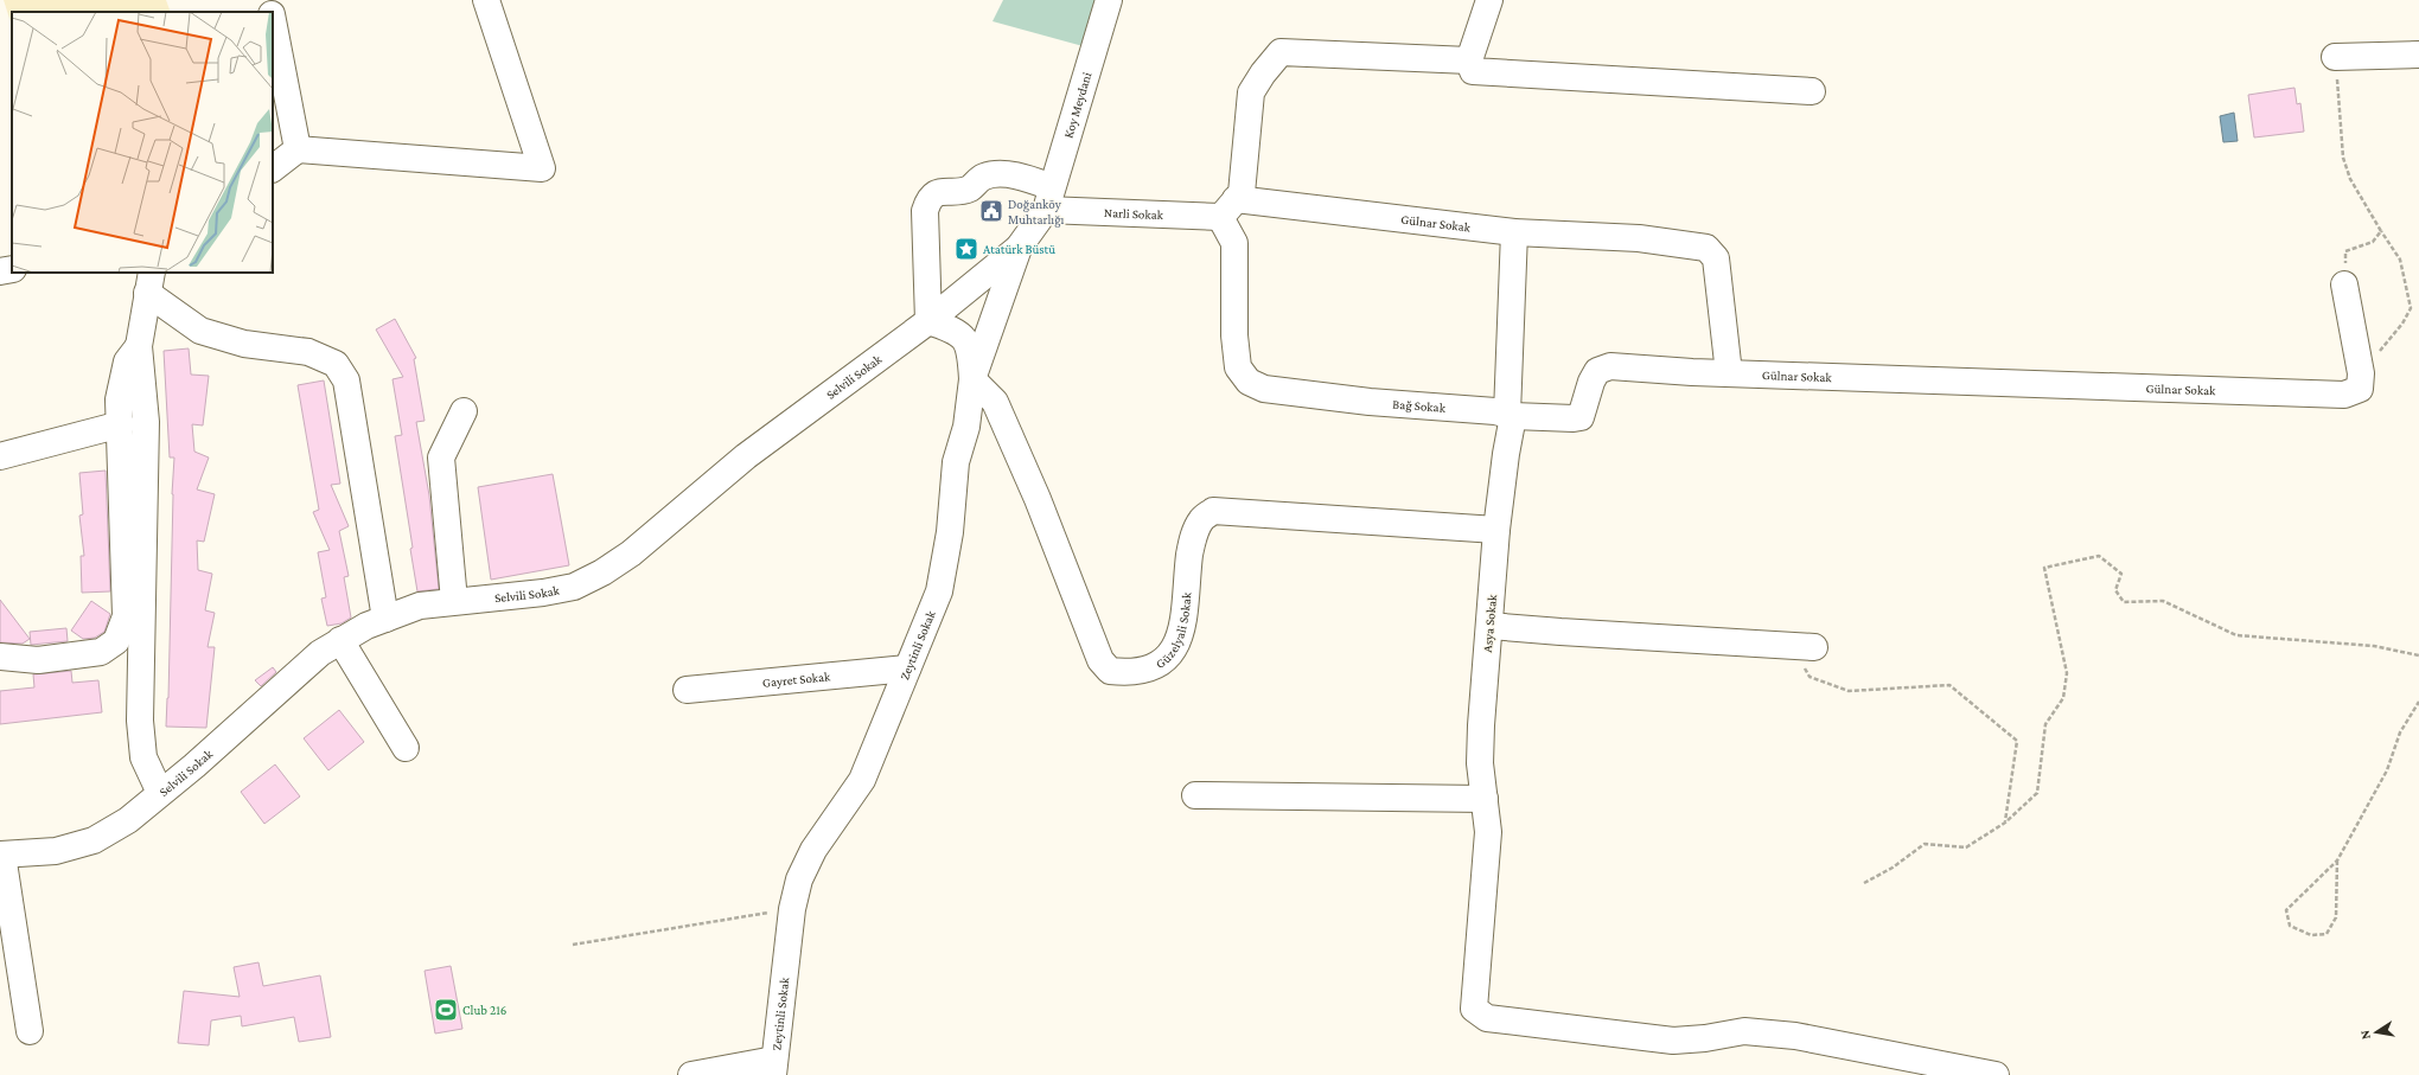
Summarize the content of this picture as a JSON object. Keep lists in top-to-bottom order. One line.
{"streets":{"street":["Koy Meydani","Narli Sokak","Gülnar Sokak","Selvili Sokak","Bağ Sokak","Asya Sokak","Güzelyali Sokak","Zeytinli Sokak","Gayret Sokak"]},"crossings":[["Koy Meydani","Narli Sokak"],["Koy Meydani","Zeytinli Sokak"],["Narli Sokak","Gülnar Sokak"],["Narli Sokak","Selvili Sokak"],["Narli Sokak","Bağ Sokak"],["Narli Sokak","Zeytinli Sokak"],["Gülnar Sokak","Bağ Sokak"],["Gülnar Sokak","Asya Sokak"],["Selvili Sokak","Zeytinli Sokak"],["Bağ Sokak","Asya Sokak"],["Asya Sokak","Güzelyali Sokak"],["Güzelyali Sokak","Zeytinli Sokak"],["Zeytinli Sokak","Gayret Sokak"]],"places":{"public building":["Doğanköy Muhtarlığı"],"place":["Atatürk Büstü"],"sports":["Club 216"]},"north":"left"}
